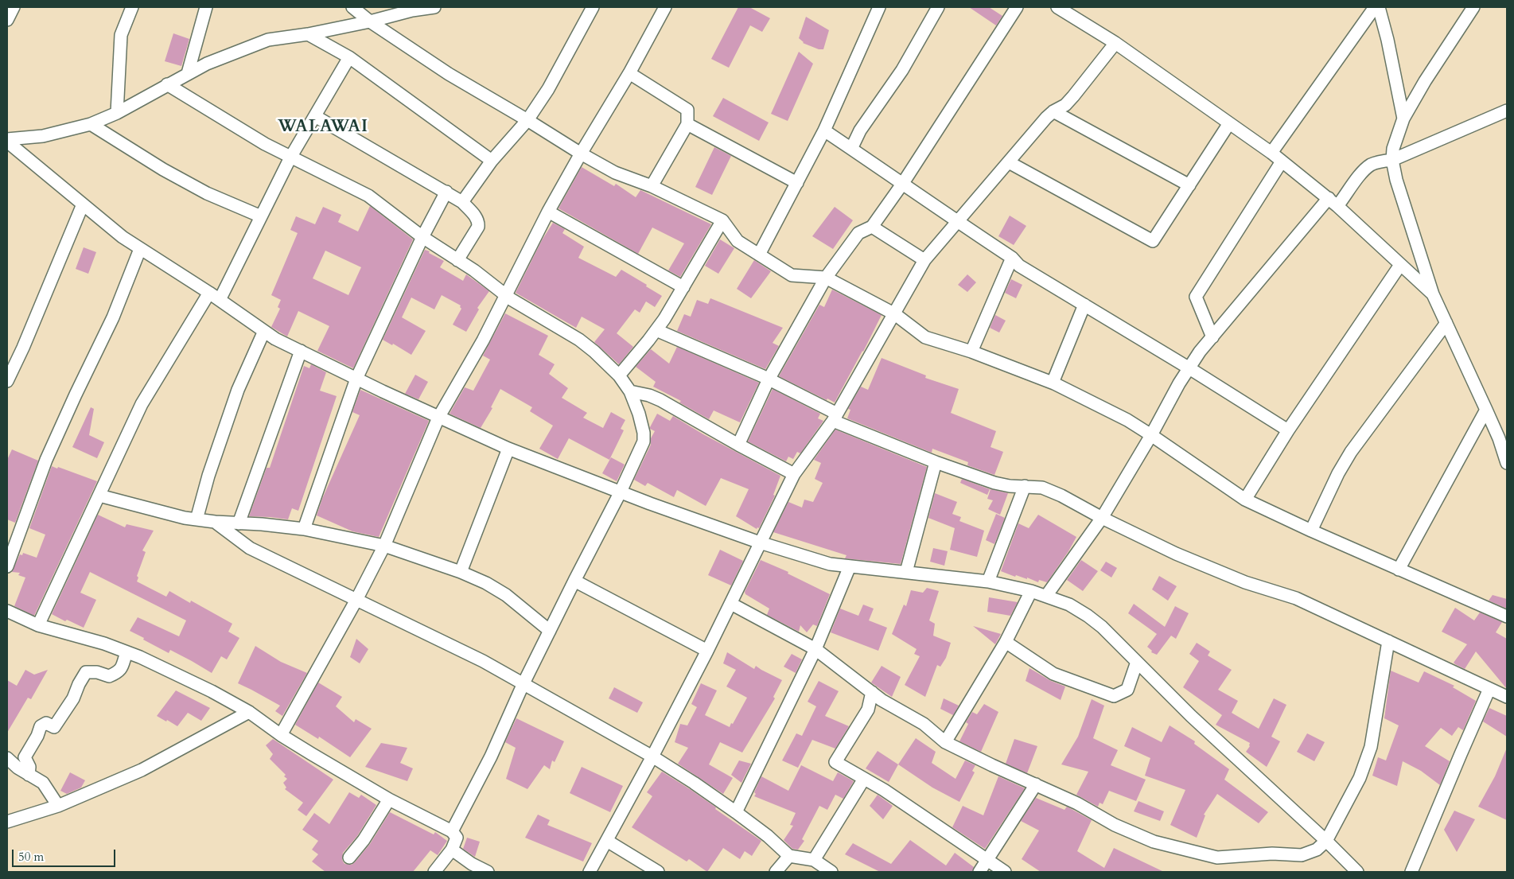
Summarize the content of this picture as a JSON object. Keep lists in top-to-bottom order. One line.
{"districts":["WALAWAI"],"scale_bar":"50 m"}
